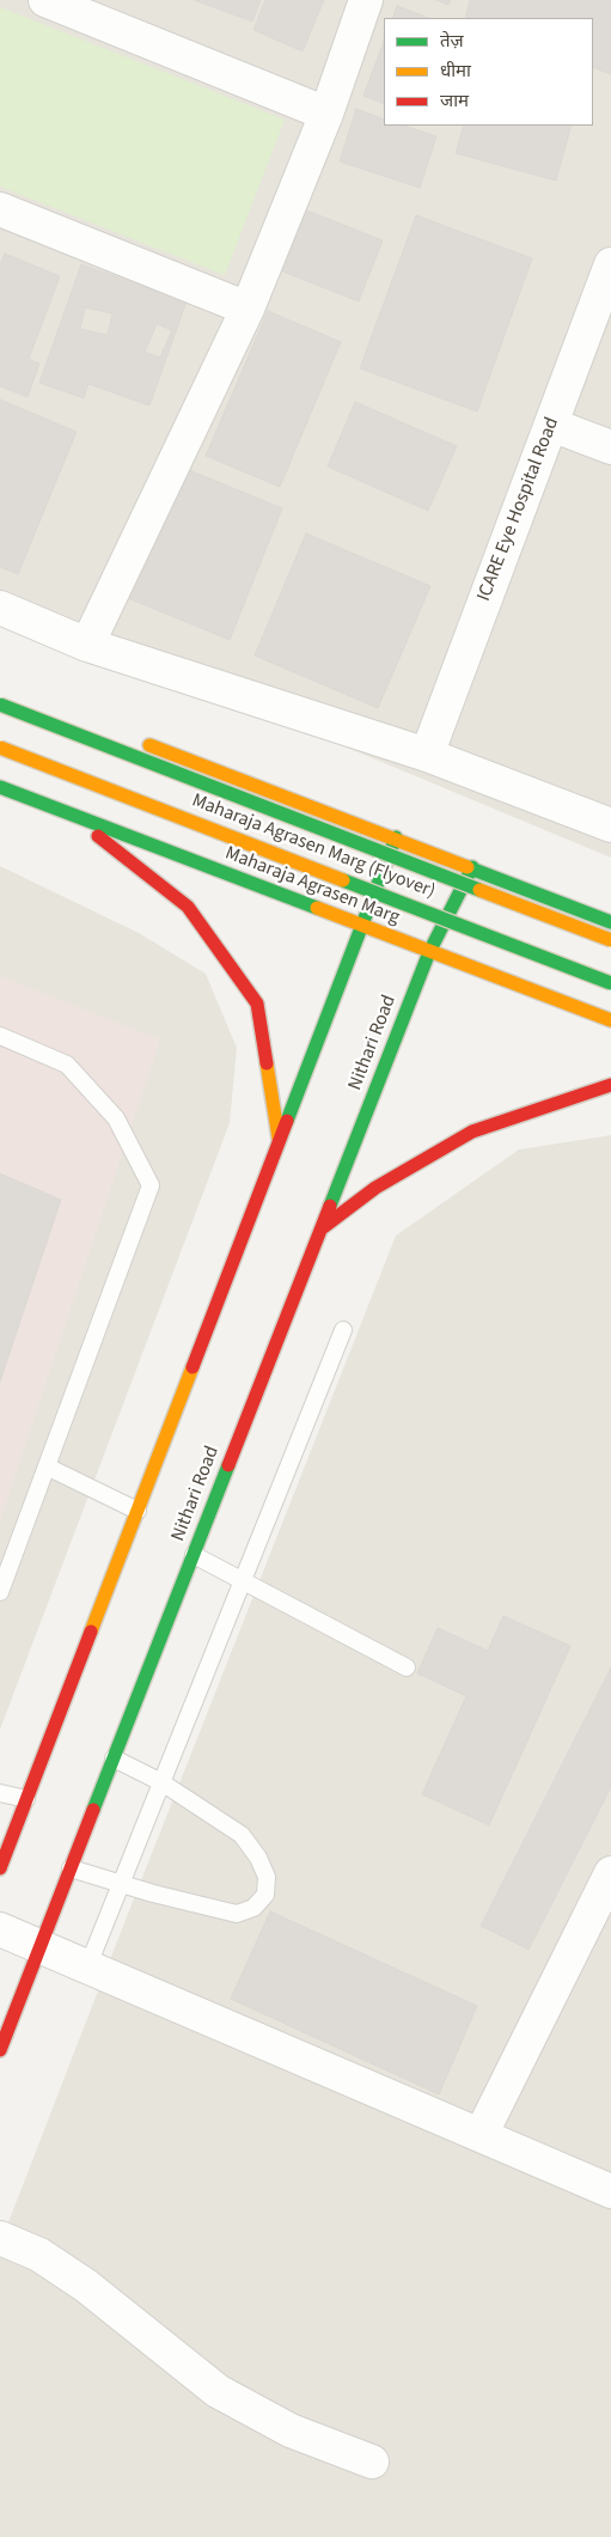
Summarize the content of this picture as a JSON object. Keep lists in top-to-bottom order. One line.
{"streets":{"main road":["Maharaja Agrasen Marg (Flyover)","Maharaja Agrasen Marg","Nithari Road"],"street":["ICARE Eye Hospital Road"]},"crossings":[["Maharaja Agrasen Marg","Nithari Road"]],"legend":["तेज़","धीमा","जाम"]}
